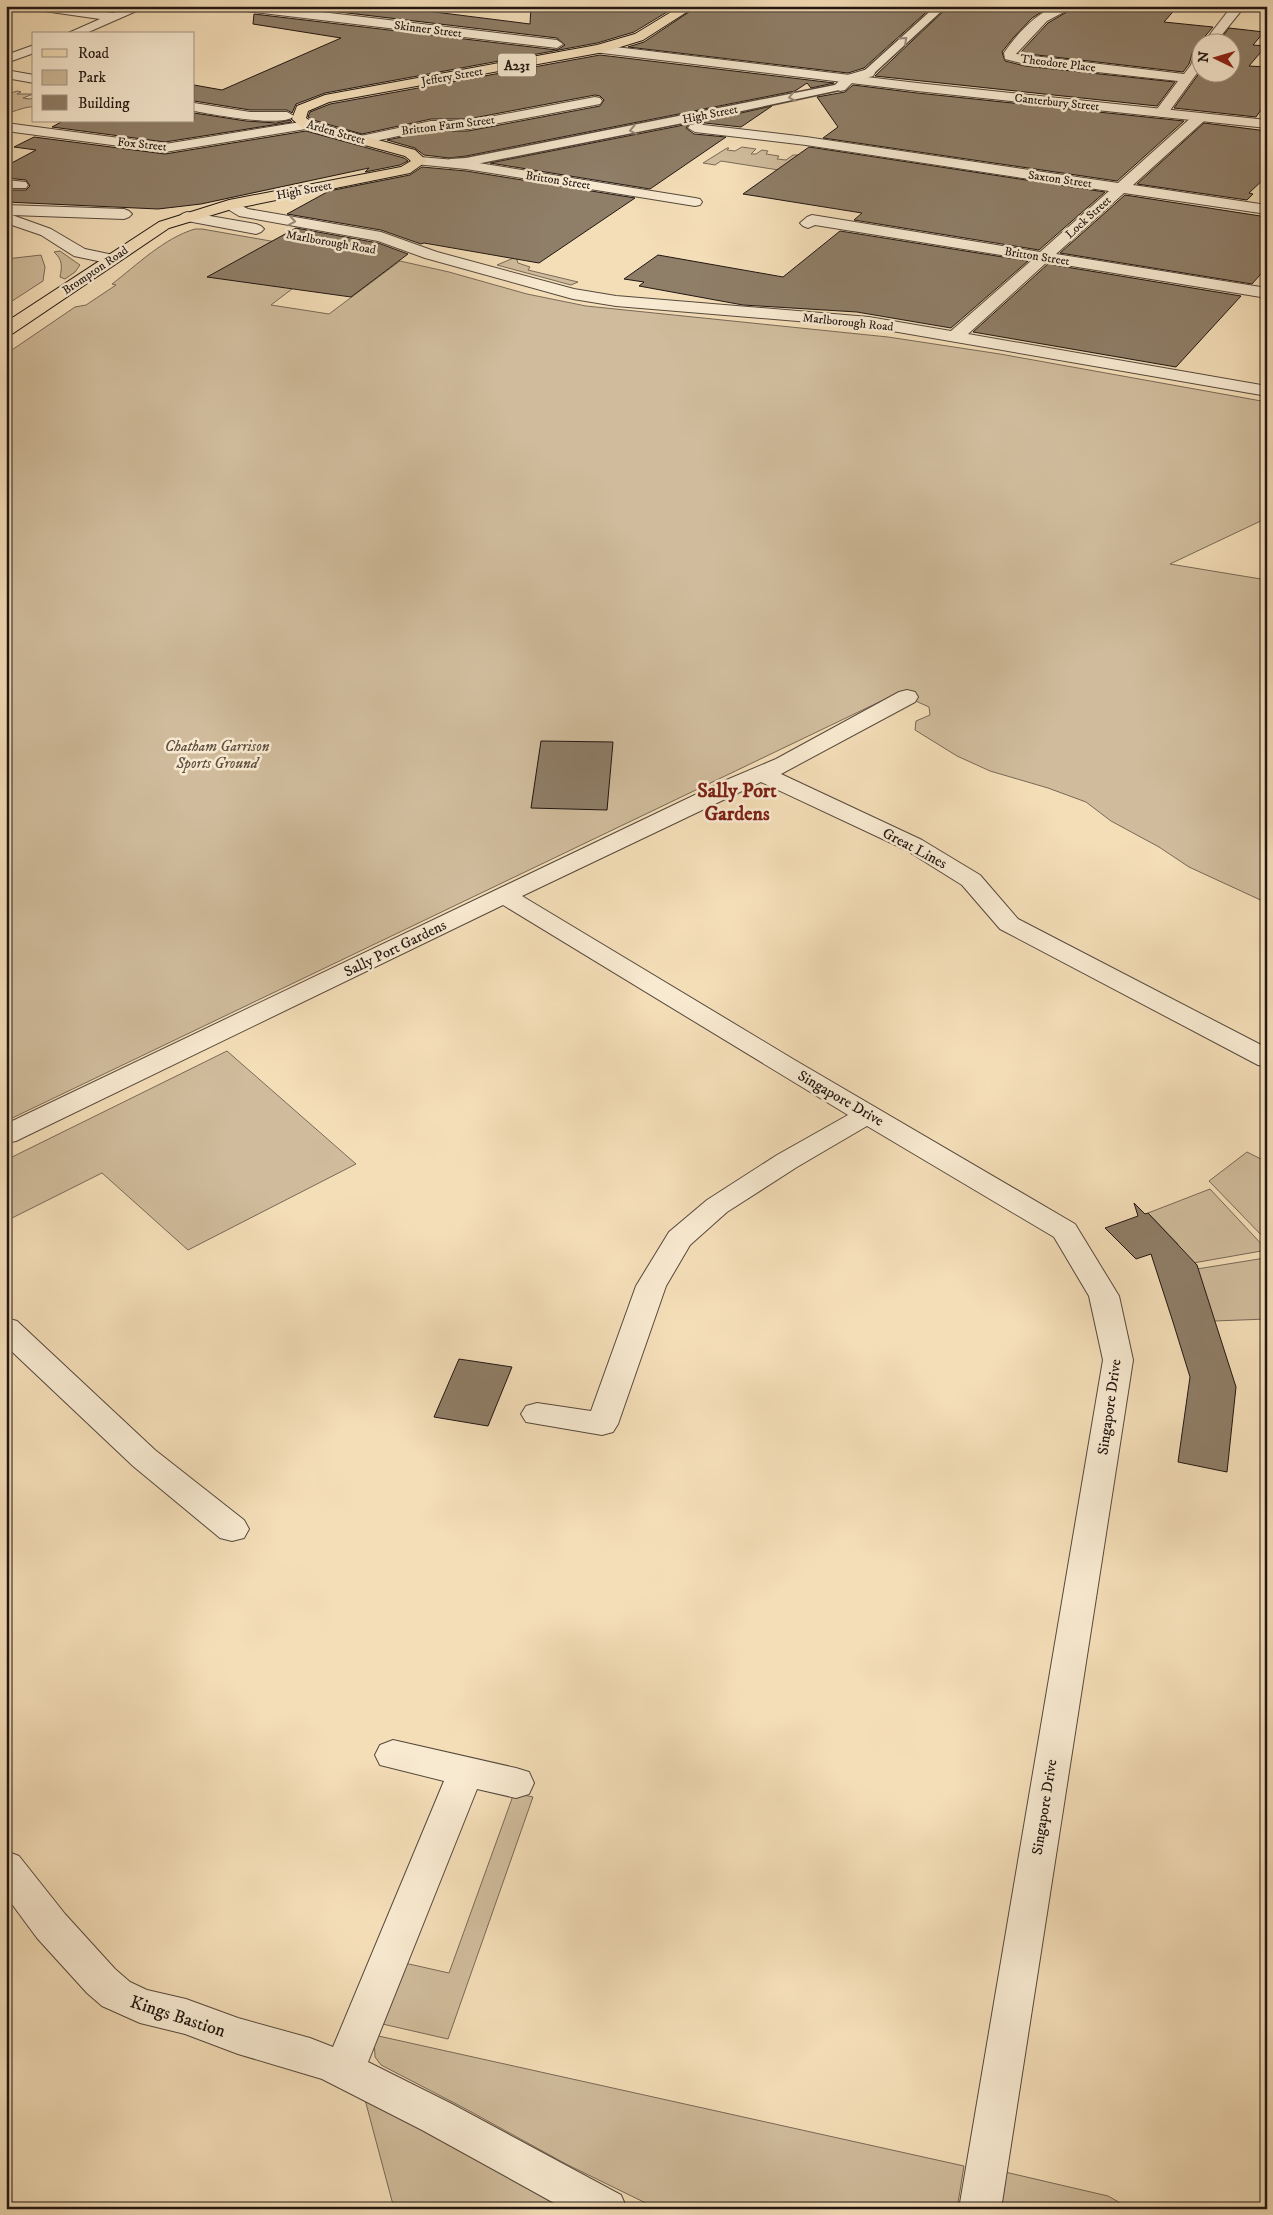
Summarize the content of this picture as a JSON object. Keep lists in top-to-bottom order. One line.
{"streets":{"main road":["A231","Jeffery Street","High Street","Arden Street","Brompton Road"],"street":["Skinner Street","Theodore Place","Canterbury Street","Britton Farm Street","Fox Street","Saxton Street","Britton Street","Lock Street","Marlborough Road","Great Lines","Sally Port Gardens","Singapore Drive","Kings Bastion"]},"crossings":[["Jeffery Street","Arden Street"],["Jeffery Street","Fox Street"],["Canterbury Street","High Street"],["Canterbury Street","Lock Street"],["High Street","Arden Street"],["High Street","Saxton Street"],["High Street","Britton Street"],["High Street","Marlborough Road"],["High Street","Brompton Road"],["Britton Farm Street","Arden Street"],["Arden Street","Fox Street"],["Arden Street","Britton Street"],["Saxton Street","Lock Street"],["Britton Street","Lock Street"],["Lock Street","Marlborough Road"],["Marlborough Road","Brompton Road"],["Great Lines","Sally Port Gardens"],["Sally Port Gardens","Singapore Drive"]],"districts":["Sally Port Gardens"],"parks":["Chatham Garrison Sports Ground"],"legend":["Road","Park","Building"],"north":"left"}
